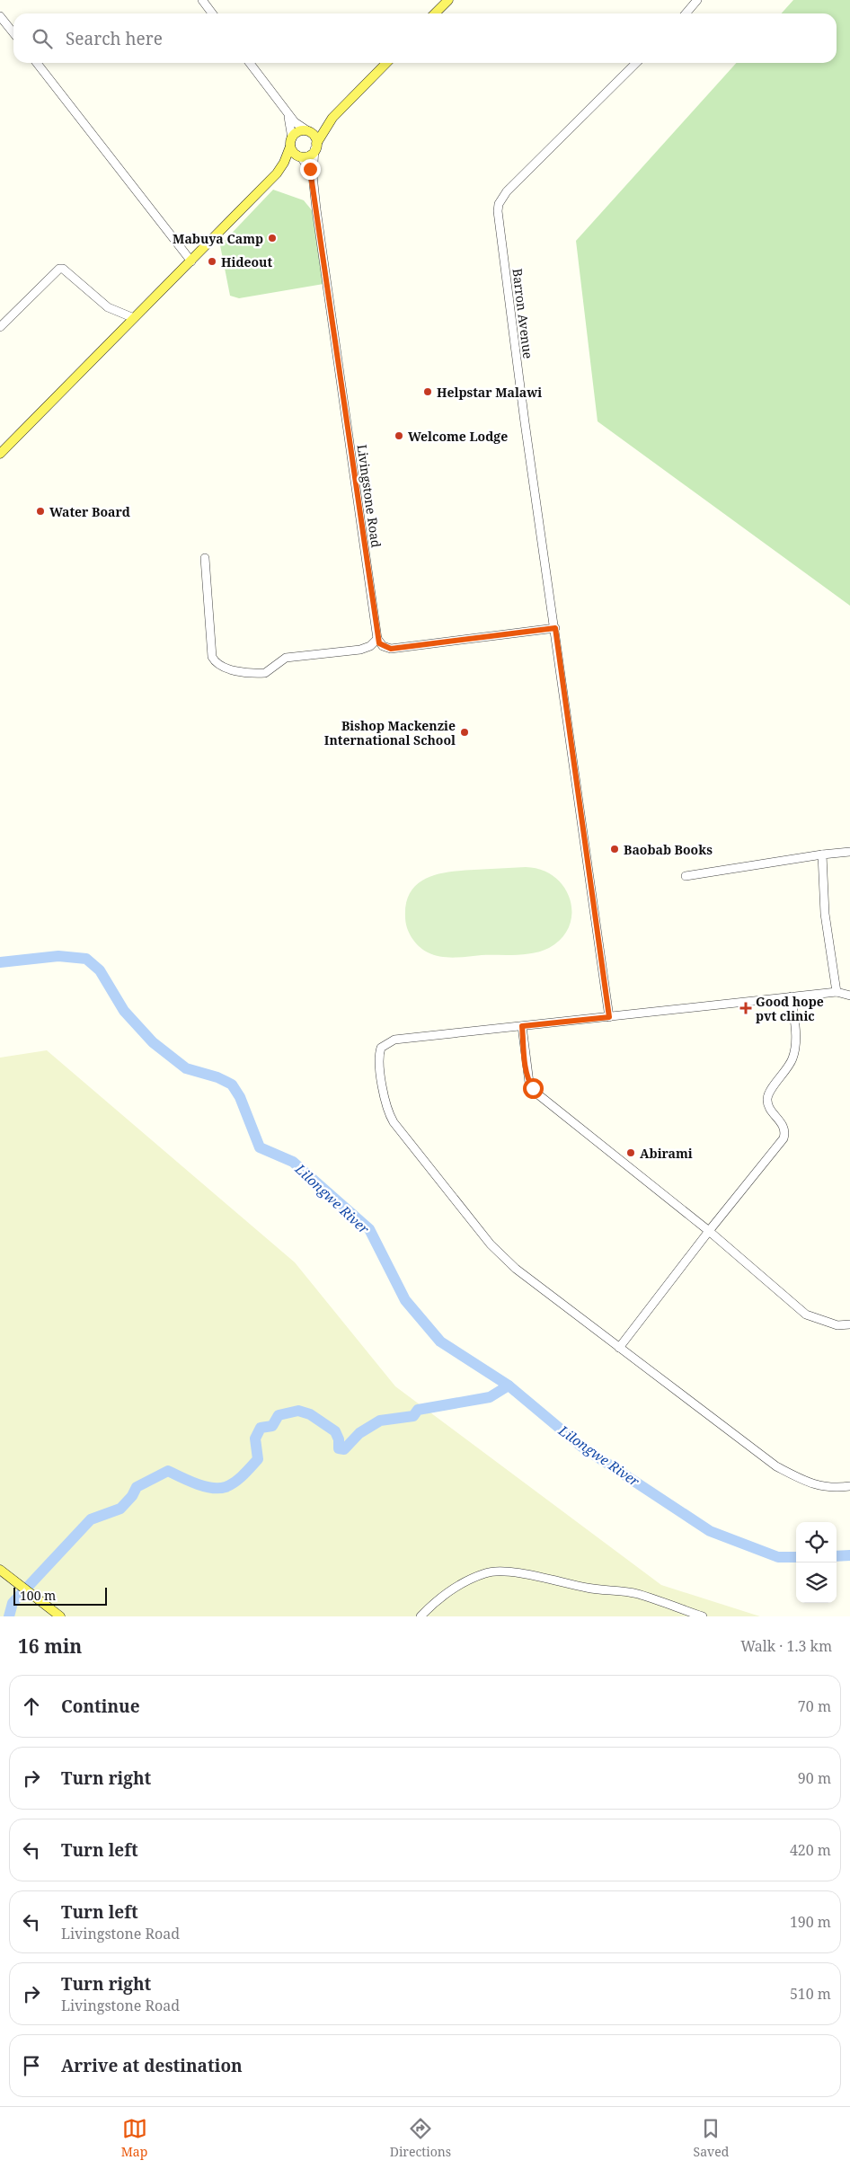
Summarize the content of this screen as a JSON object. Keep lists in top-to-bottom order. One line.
{"streets":{"street":["Barron Avenue","Livingstone Road"]},"water":["Lilongwe River"],"places":{"other":["Mabuya Camp","Hideout","Helpstar Malawi","Welcome Lodge","Water Board","Bishop Mackenzie International School","Baobab Books","Abirami"],"health":["Good hope pvt clinic"]},"scale_bar":"100 m","page":{"search":"Search here","scale":"100 m","heading":["16 min","Walk · 1.3 km"],"list":[["Continue","70 m"],["Turn right","90 m"],["Turn left","420 m"],["Turn left","Livingstone Road","190 m"],["Turn right","Livingstone Road","510 m"],"Arrive at destination"],"nav":["Map","Directions","Saved"]}}
